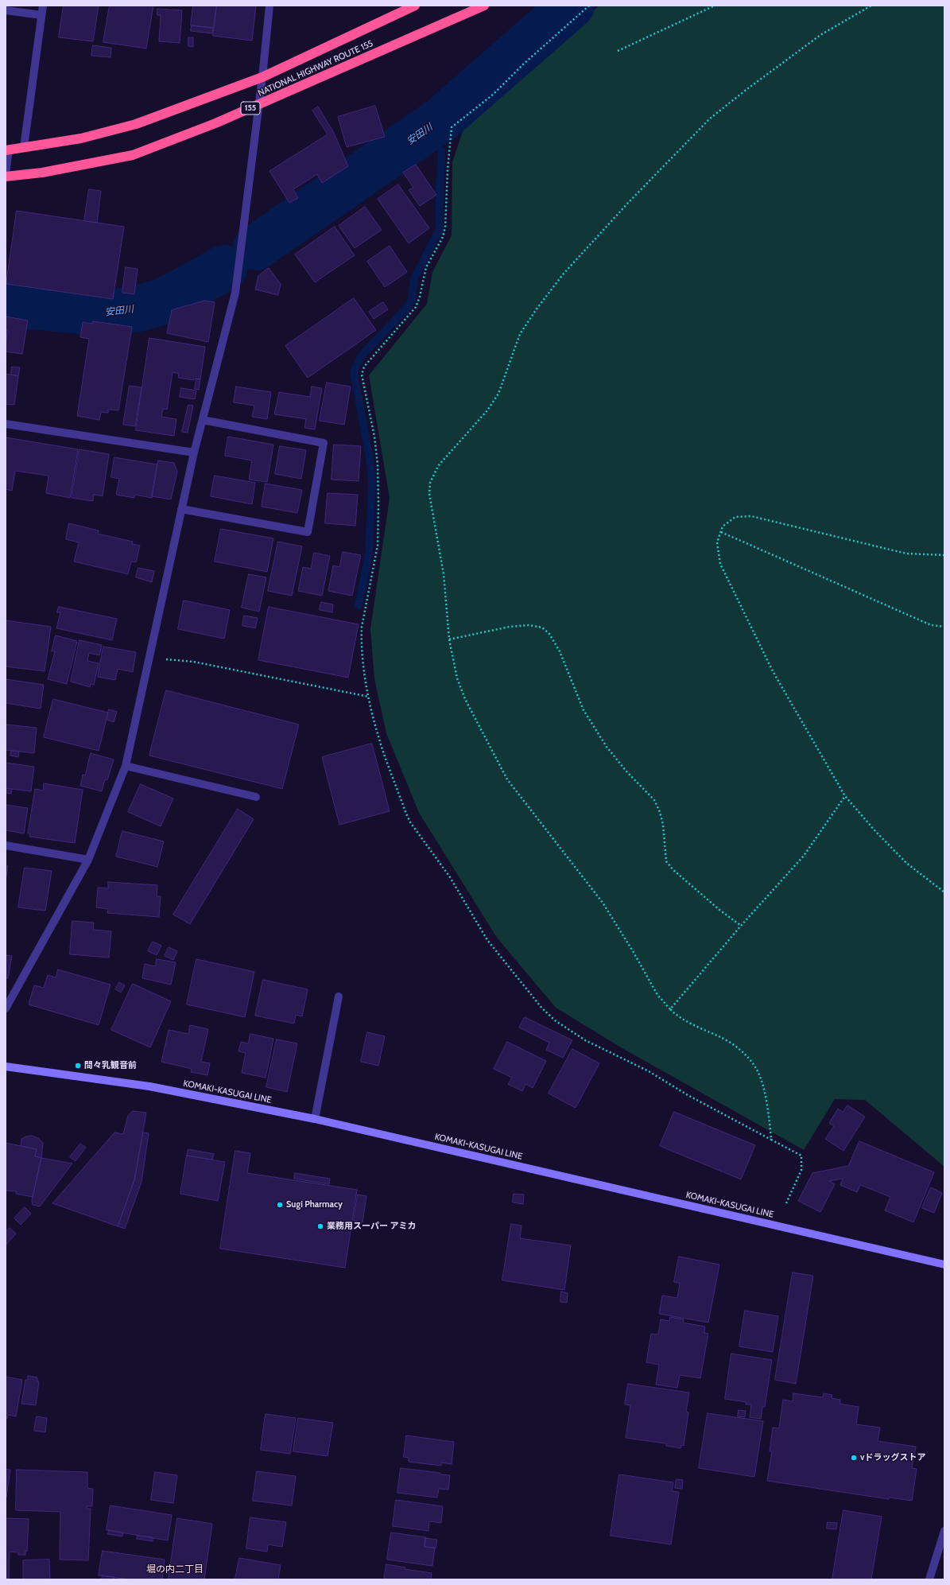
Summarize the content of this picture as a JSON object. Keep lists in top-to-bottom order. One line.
{"streets":{"highway":["NATIONAL HIGHWAY ROUTE 155","155"],"main road":["KOMAKI-KASUGAI LINE"]},"districts":["堀の内二丁目"],"water":["安田川"],"places":["間々乳観音前","Sugi Pharmacy","業務用スーパー アミカ","vドラッグストア"]}
